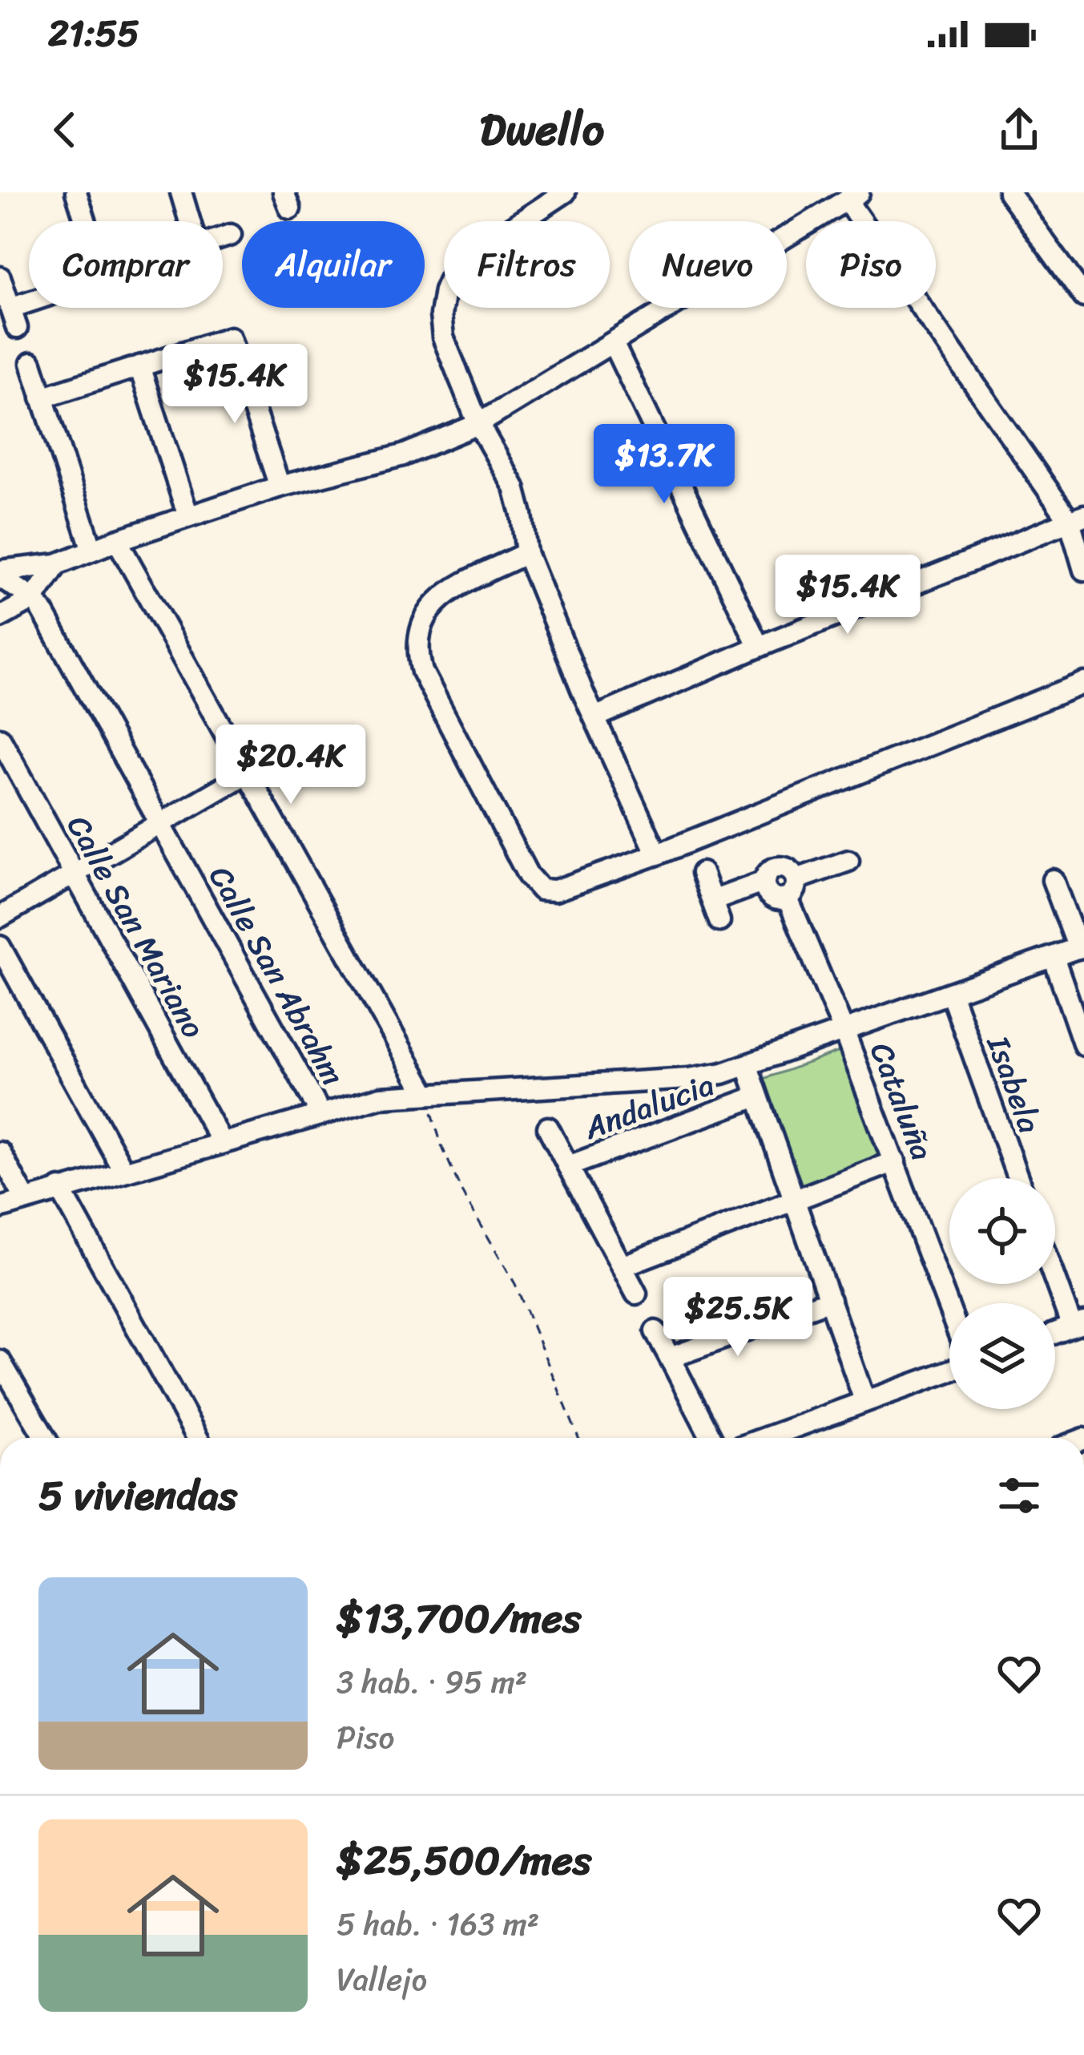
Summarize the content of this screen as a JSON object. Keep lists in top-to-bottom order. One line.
{"streets":{"street":["Calle San Mariano","Calle San Abrahm","Isabela","Cataluña","Andalucia"]},"page":{"status":"21:55","header":"Dwello","chip":["Comprar","Alquilar","Filtros","Nuevo","Piso"],"price":["$15.4K","$13.7K","$15.4K","$20.4K","$25.5K"],"heading":"5 viviendas","list":[{"name":"$13,700/mes","note":"3 hab. · 95 m² · Piso"},{"name":"$25,500/mes","note":"5 hab. · 163 m² · Vallejo"}]}}
